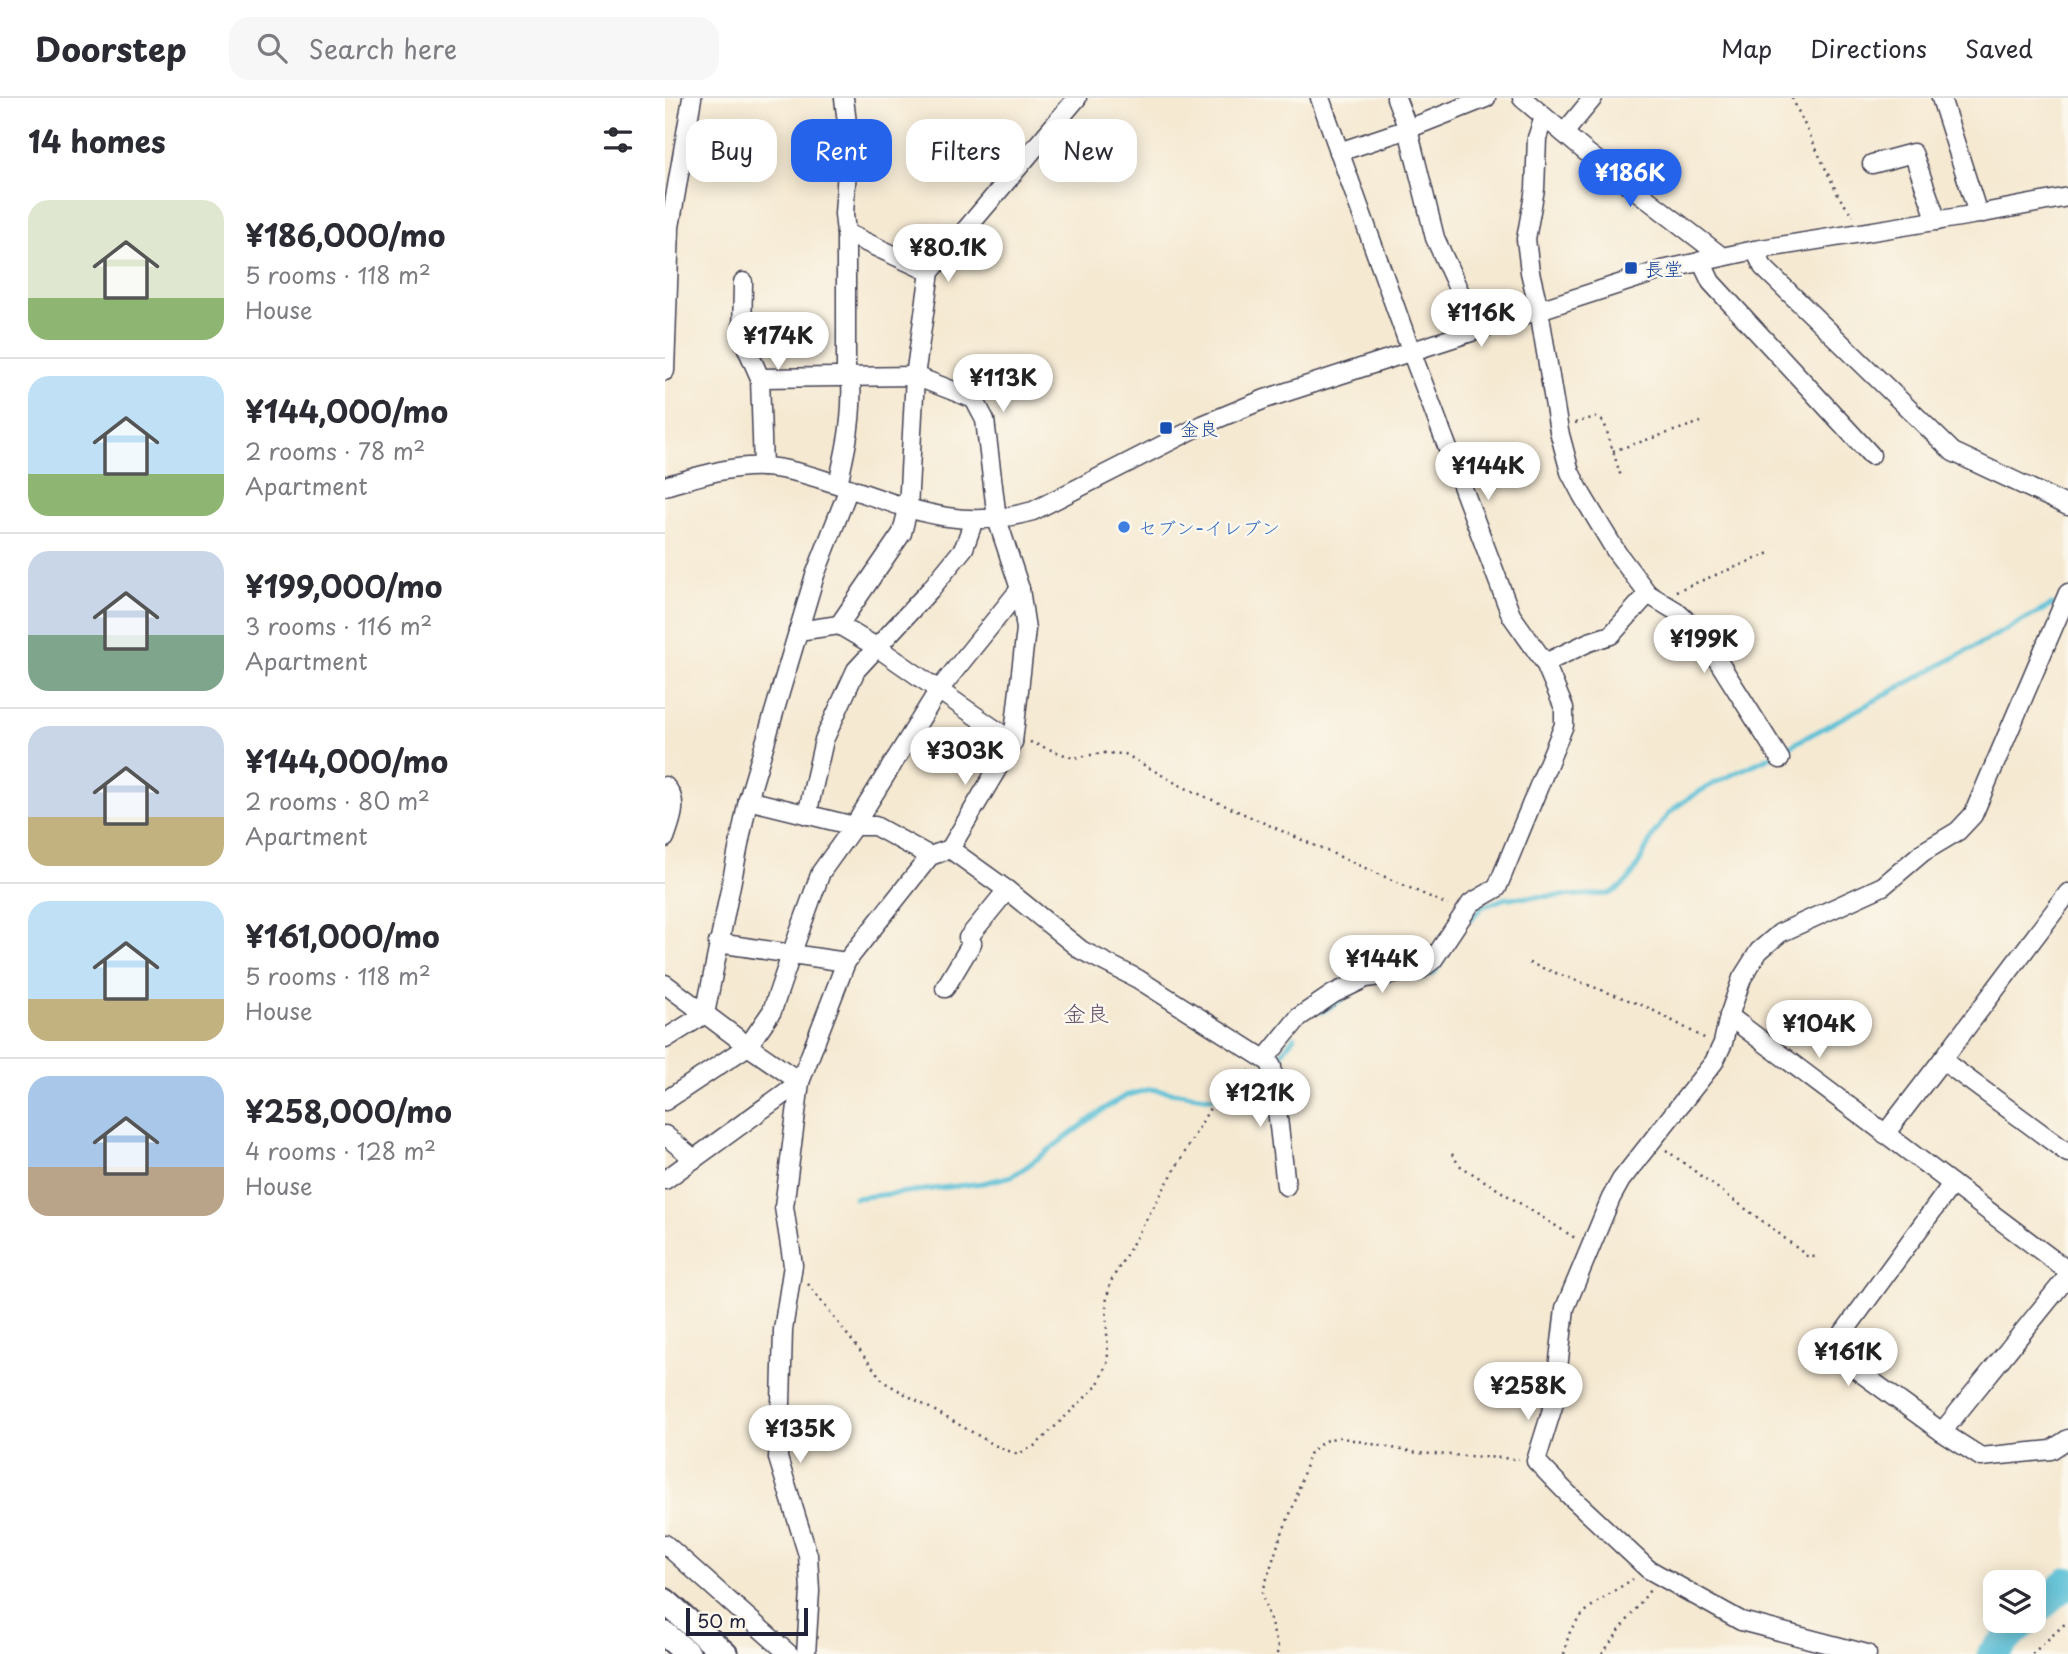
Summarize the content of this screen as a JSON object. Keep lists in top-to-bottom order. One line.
{"districts":["金良"],"places":{"transit":["長堂","金良"],"other":["セブン-イレブン"]},"scale_bar":"50 m","page":{"header":"Doorstep","search":"Search here","nav":["Map","Directions","Saved"],"heading":"14 homes","chip":["Buy","Rent","Filters","New"],"price":["¥186K","¥80.1K","¥116K","¥174K","¥113K","¥144K","¥199K","¥303K","¥144K","¥104K","¥121K","¥161K","¥258K","¥135K"],"list":[{"name":"¥186,000/mo","note":"5 rooms · 118 m² · House"},{"name":"¥144,000/mo","note":"2 rooms · 78 m² · Apartment"},{"name":"¥199,000/mo","note":"3 rooms · 116 m² · Apartment"},{"name":"¥144,000/mo","note":"2 rooms · 80 m² · Apartment"},{"name":"¥161,000/mo","note":"5 rooms · 118 m² · House"},{"name":"¥258,000/mo","note":"4 rooms · 128 m² · House"}],"scale":"50 m"}}
